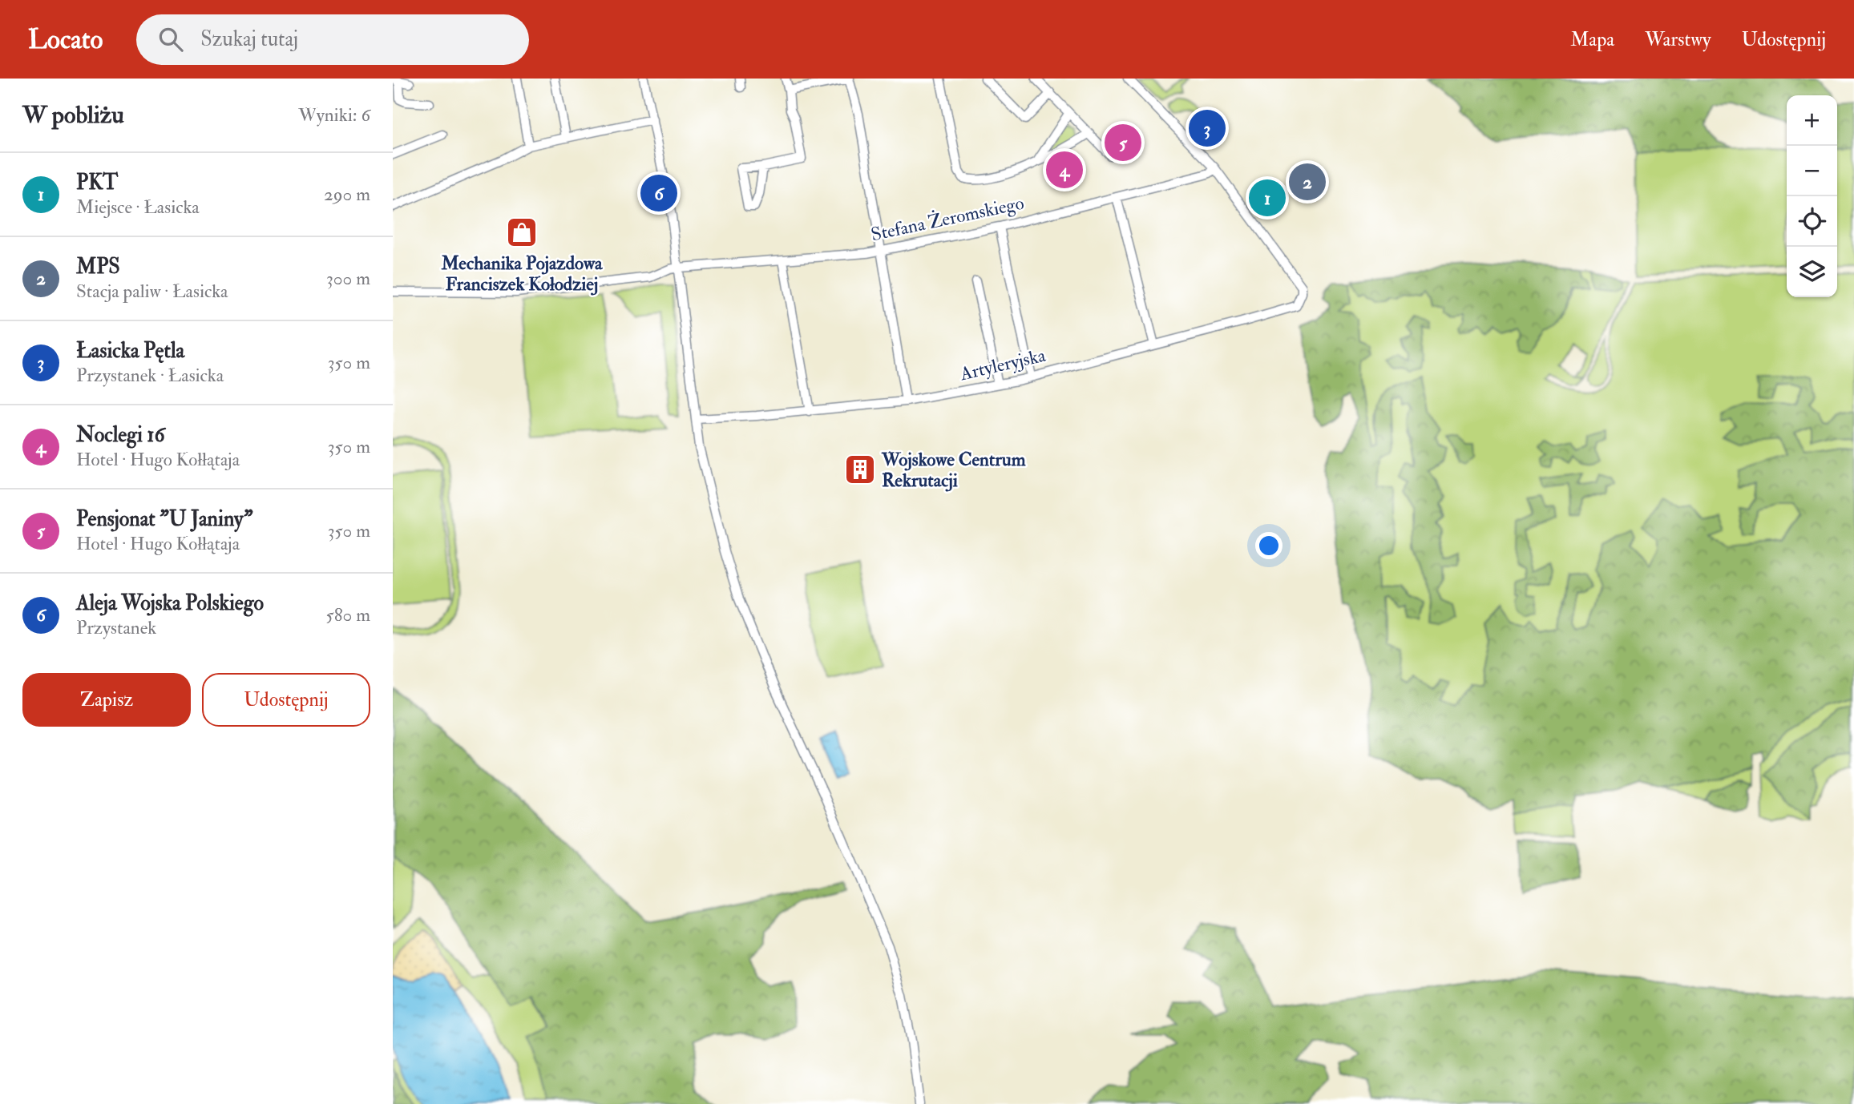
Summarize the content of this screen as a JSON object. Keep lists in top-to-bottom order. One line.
{"streets":{"street":["Stefana Żeromskiego","Artyleryjska"]},"crossings":[["Stefana Żeromskiego","Artyleryjska"]],"places":{"shop":["Mechanika Pojazdowa Franciszek Kołodziej"],"building":["Wojskowe Centrum Rekrutacji"]},"page":{"header":"Locato","search":"Szukaj tutaj","nav":["Mapa","Warstwy","Udostępnij"],"heading":["W pobliżu","Wyniki: 6"],"map_buttons":["+","−"],"pins":["3","5","4","2","6","1"],"list":[{"mark":"1","name":"PKT","note":"Miejsce · Łasicka","value":"290 m"},{"mark":"2","name":"MPS","note":"Stacja paliw · Łasicka","value":"300 m"},{"mark":"3","name":"Łasicka Pętla","note":"Przystanek · Łasicka","value":"350 m"},{"mark":"4","name":"Noclegi 16","note":"Hotel · Hugo Kołłątaja","value":"350 m"},{"mark":"5","name":"Pensjonat \"U Janiny\"","note":"Hotel · Hugo Kołłątaja","value":"350 m"},{"mark":"6","name":"Aleja Wojska Polskiego","note":"Przystanek","value":"580 m"}],"buttons":["Zapisz","Udostępnij"]}}
